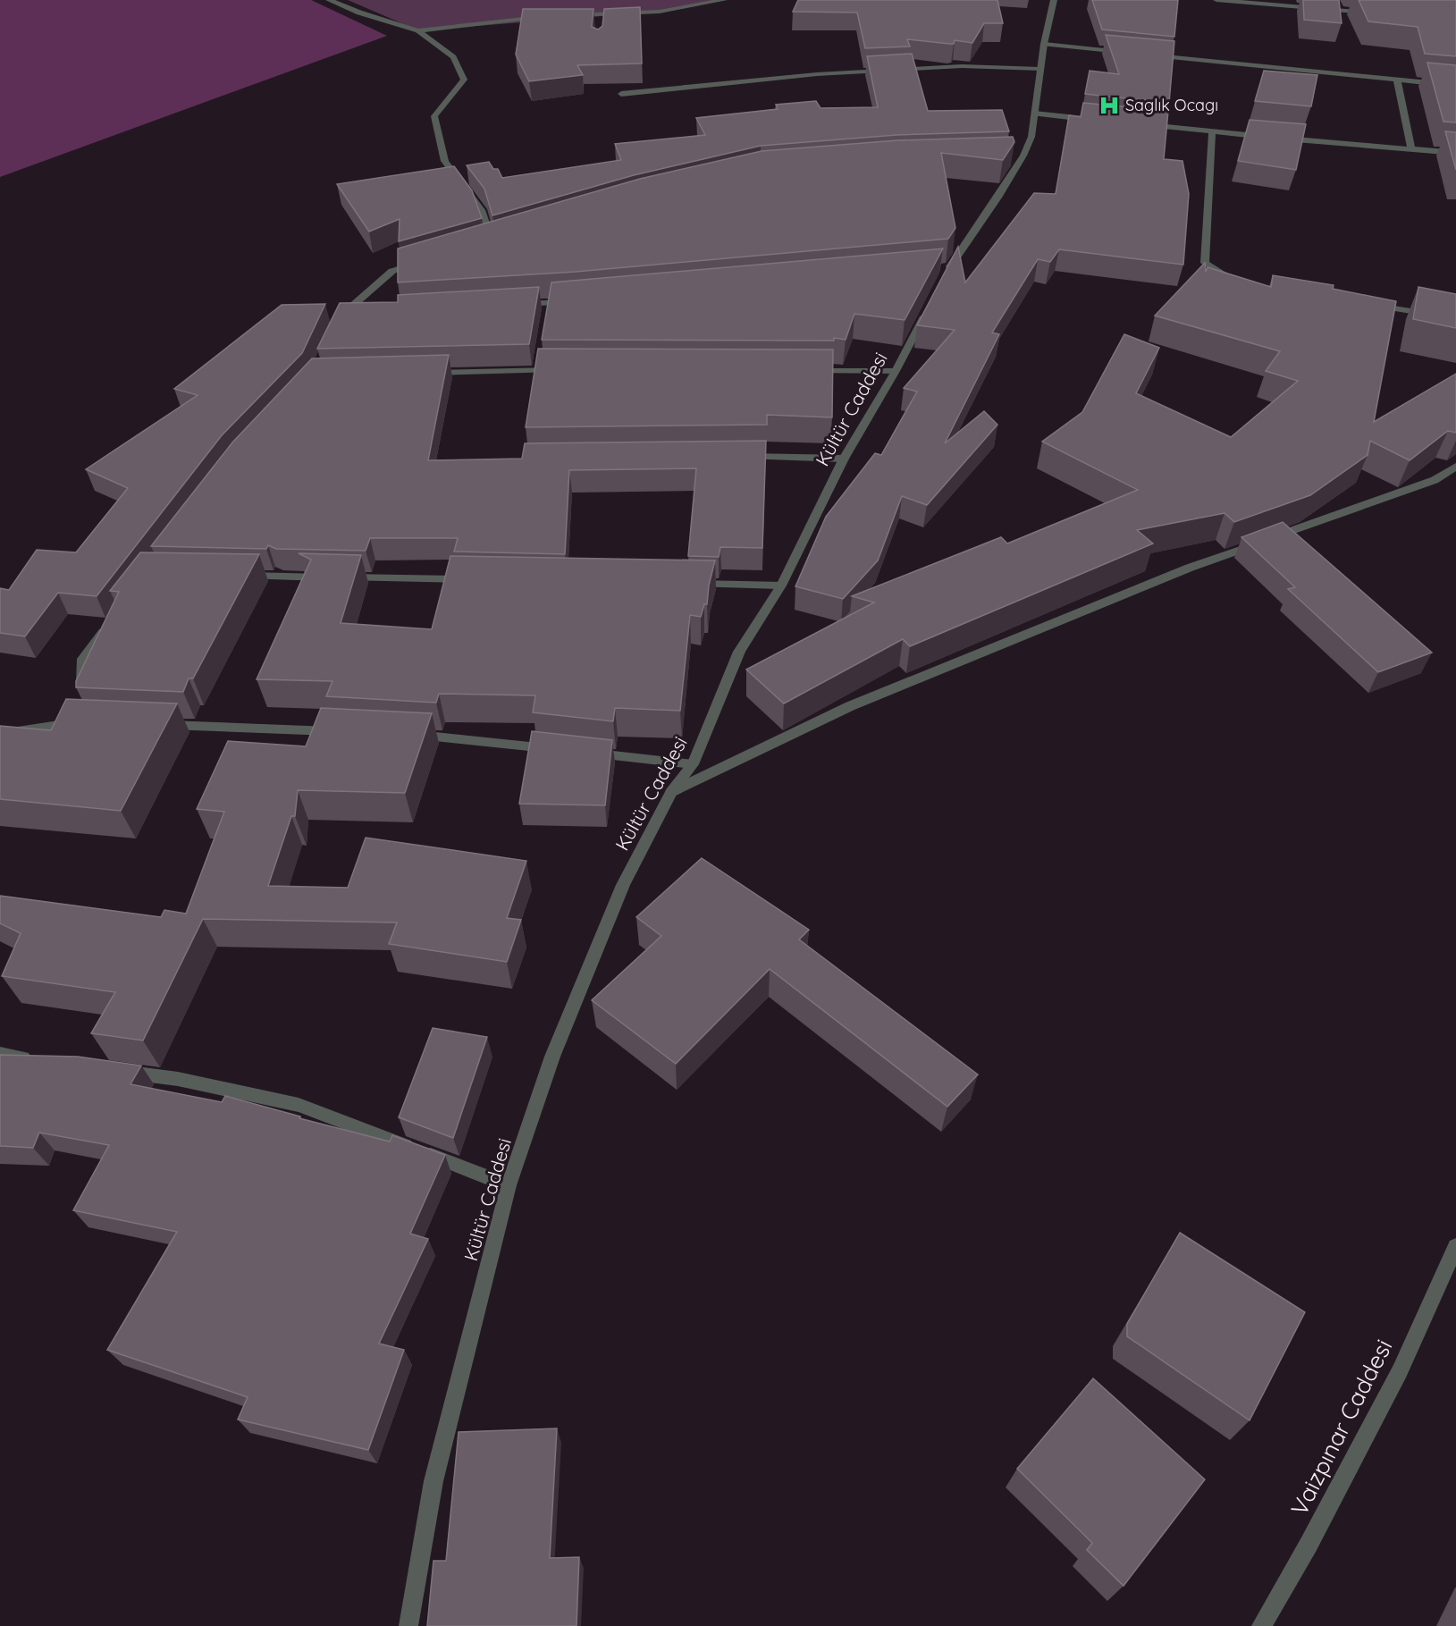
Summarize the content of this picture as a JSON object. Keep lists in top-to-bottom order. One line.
{"streets":{"street":["Kültür Caddesi","Vaizpınar Caddesi"]},"places":{"hospital":["Saglık Ocagı"]}}
